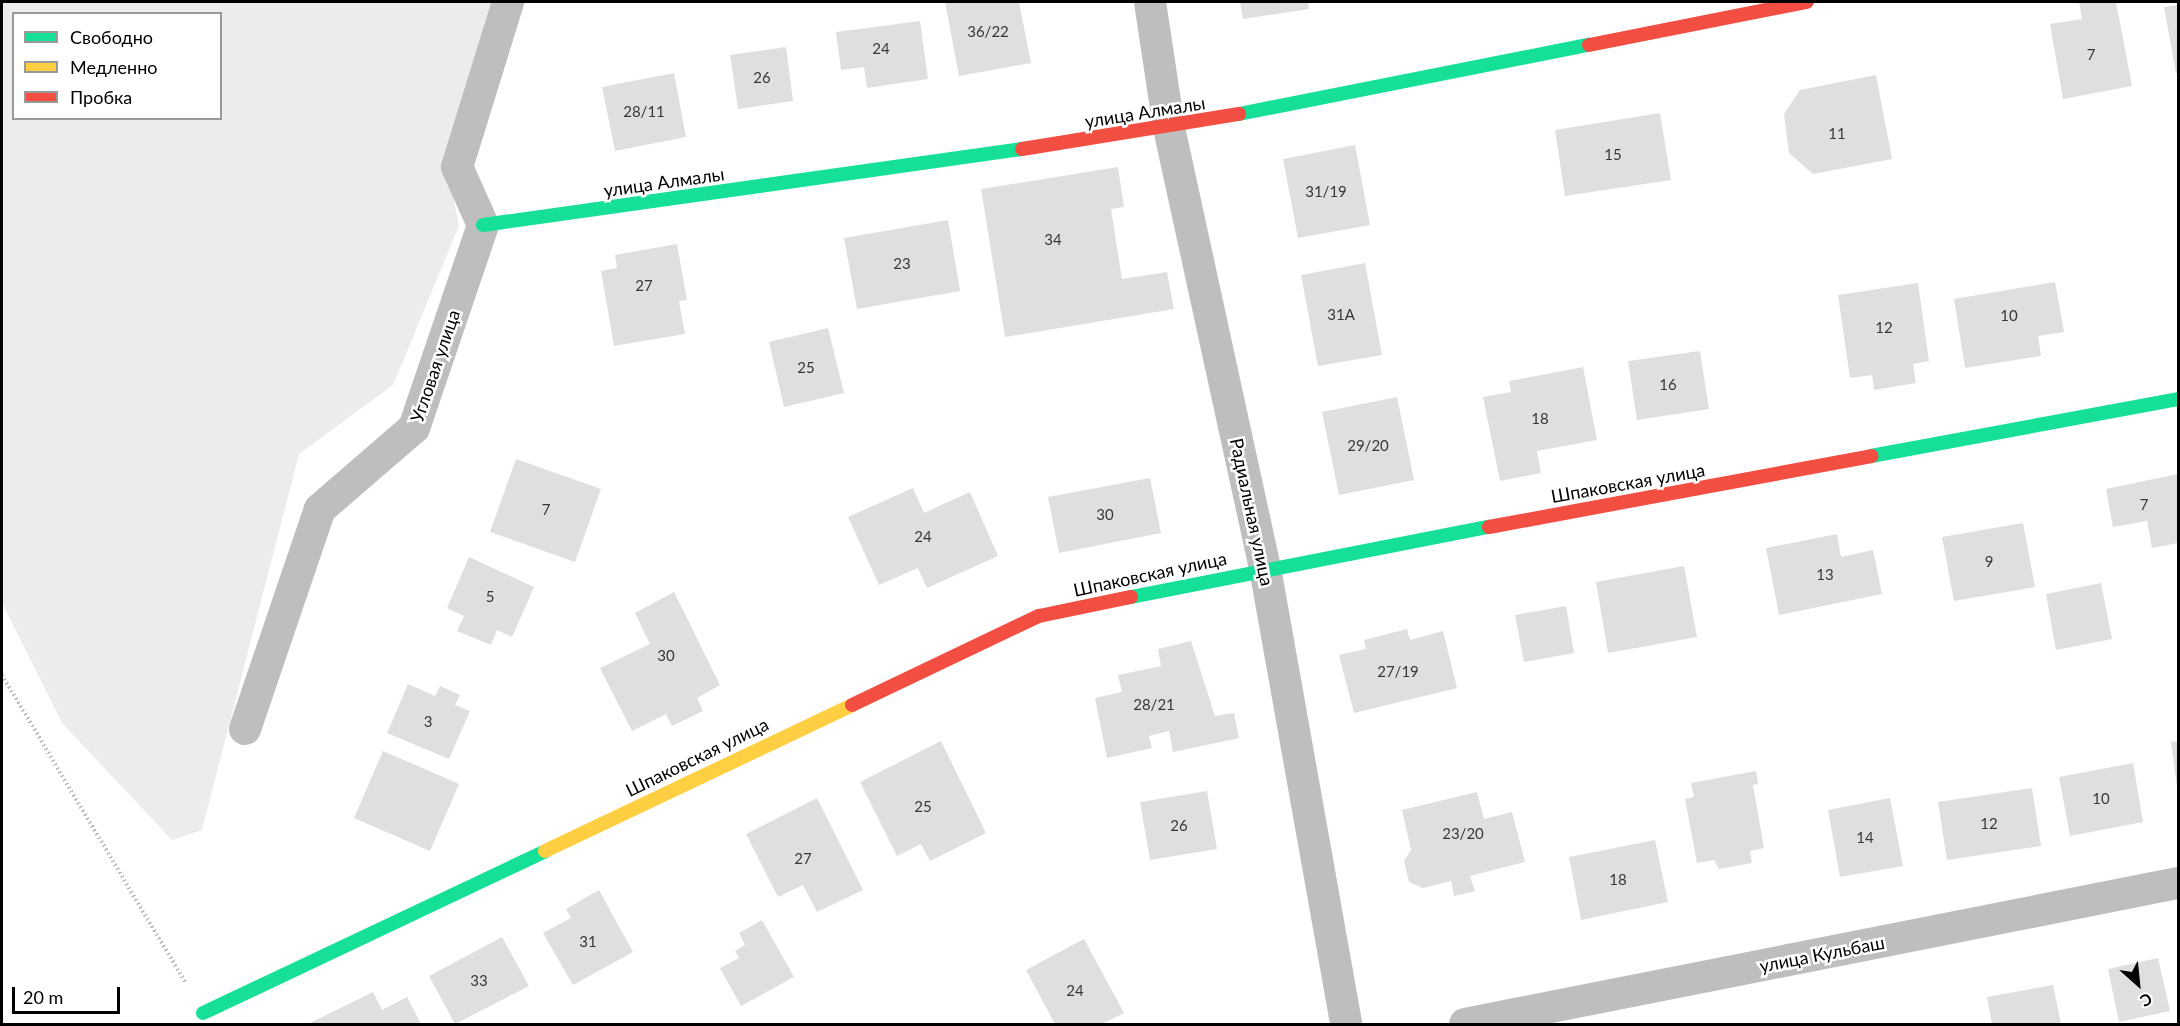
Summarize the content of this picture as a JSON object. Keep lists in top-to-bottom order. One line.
{"streets":{"street":["улица Алмалы","Угловая улица","Шпаковская улица","Радиальная улица","улица Кульбаш"]},"crossings":[["улица Алмалы","Угловая улица"],["улица Алмалы","Радиальная улица"],["Шпаковская улица","Радиальная улица"]],"house_numbers":["36/22","24","7","26","28/11","11","15","31/19","34","23","27","31А","10","12","25","16","18","29/20","7","7","30","24","9","13","5","30","27/19","28/21","3","10","25","12","26","23/20","14","27","18","31","33","24"],"legend":["Свободно","Медленно","Пробка"],"scale_bar":"20 m","north":"bottom right"}
